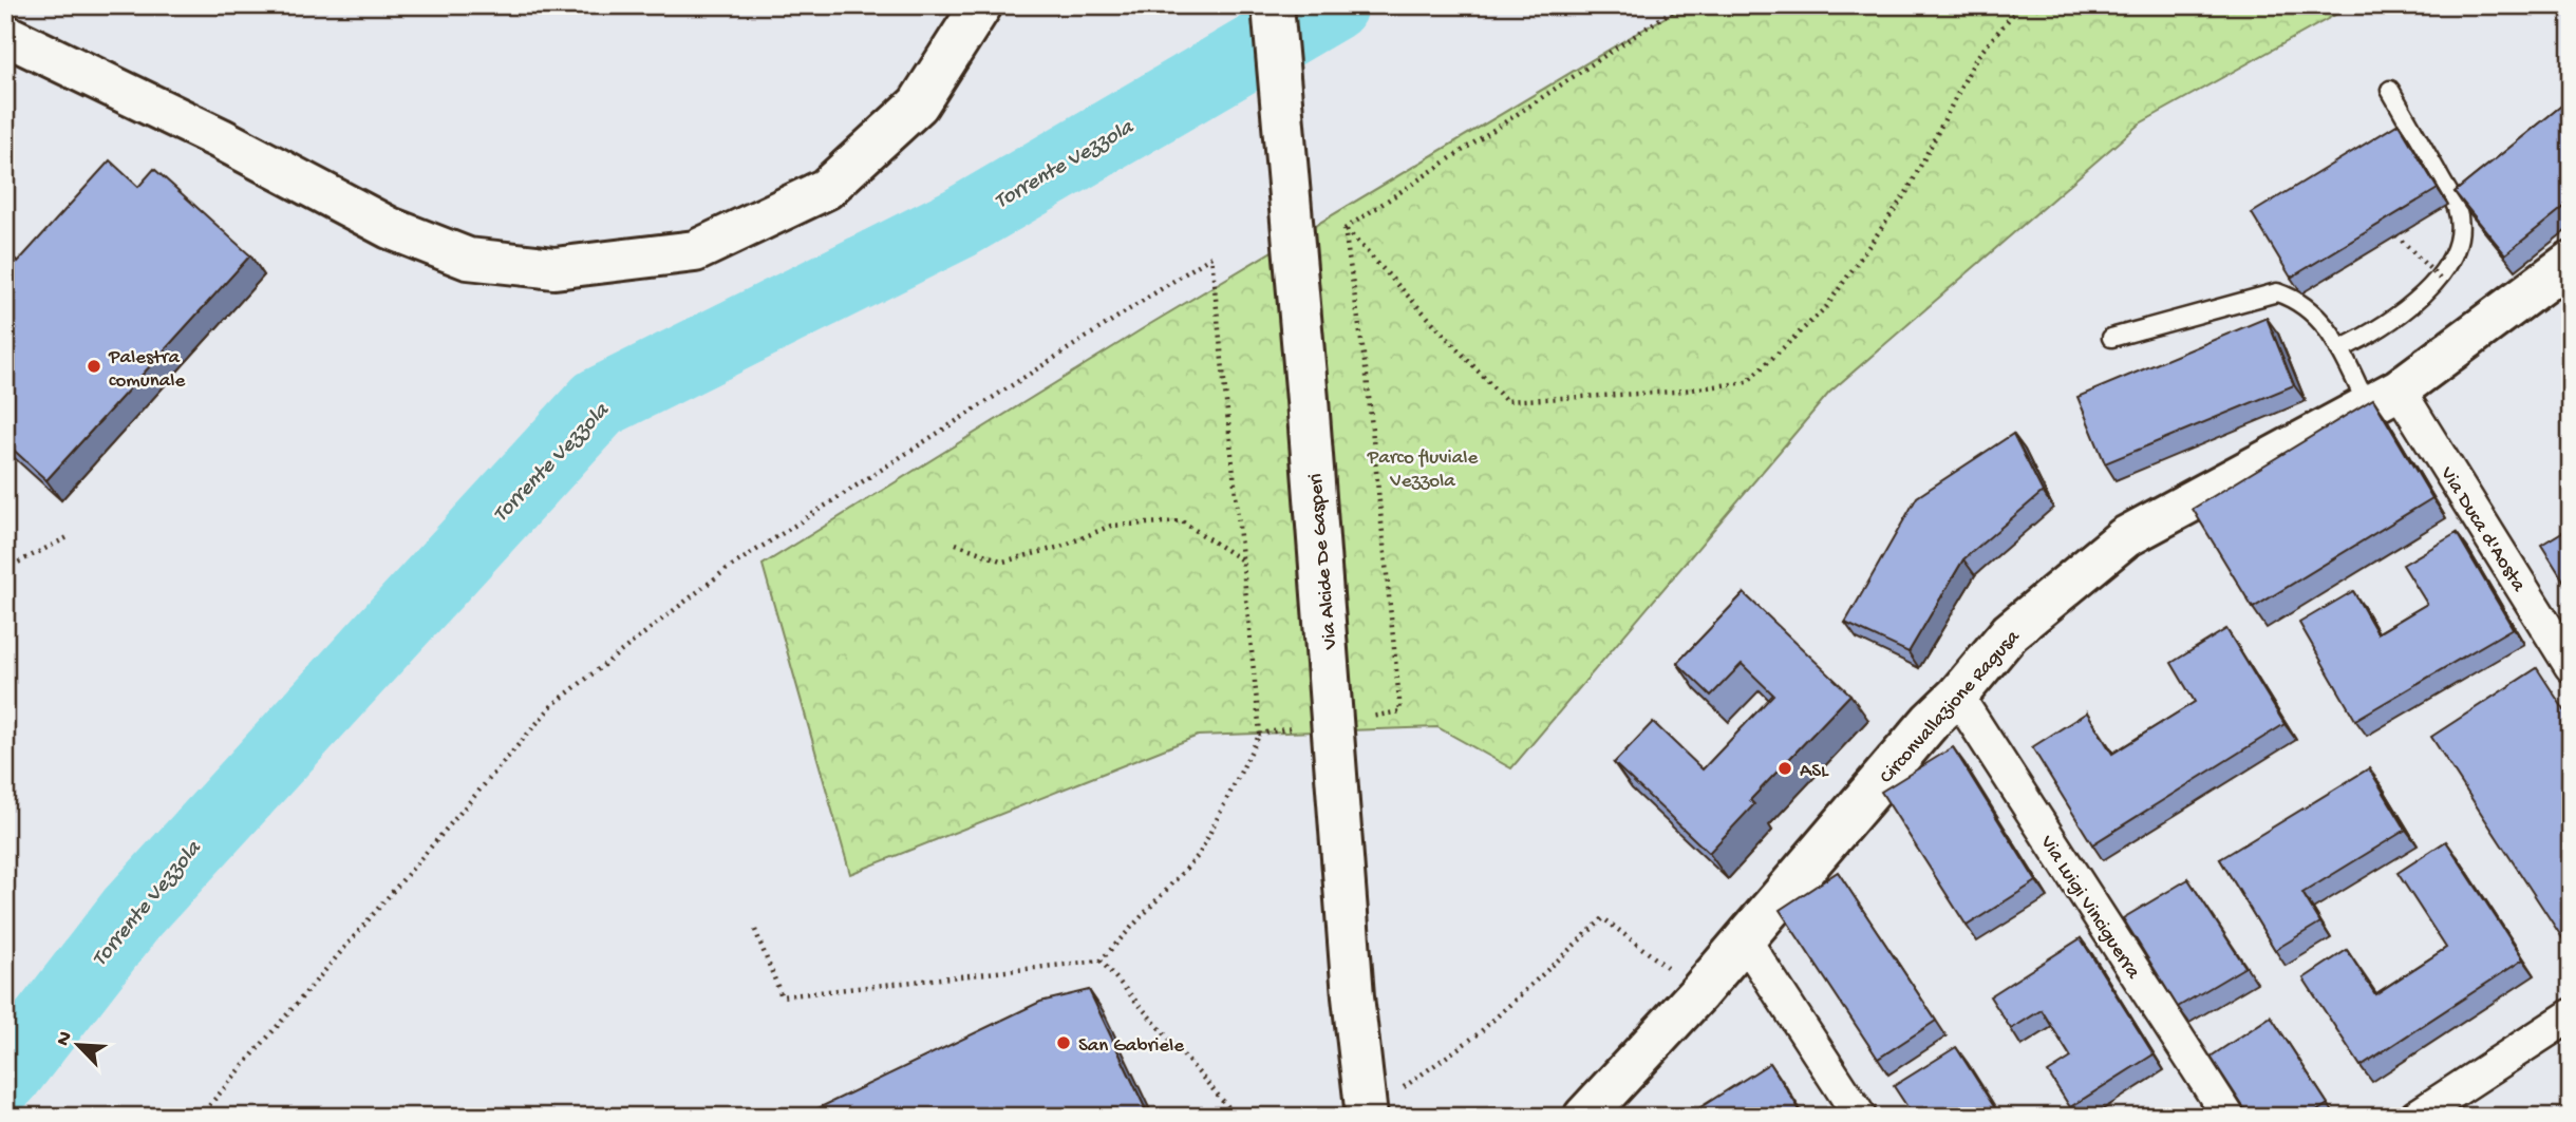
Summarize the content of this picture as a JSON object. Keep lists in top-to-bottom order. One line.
{"streets":{"street":["Via Duca d'Aosta","Via Alcide De Gasperi","Circonvallazione Ragusa","Via Luigi Vinciguerra"]},"crossings":[["Via Duca d'Aosta","Circonvallazione Ragusa"],["Circonvallazione Ragusa","Via Luigi Vinciguerra"]],"water":["Torrente Vezzola"],"parks":["Parco fluviale Vezzola"],"places":["Palestra comunale","ASL","San Gabriele"],"north":"top left"}
